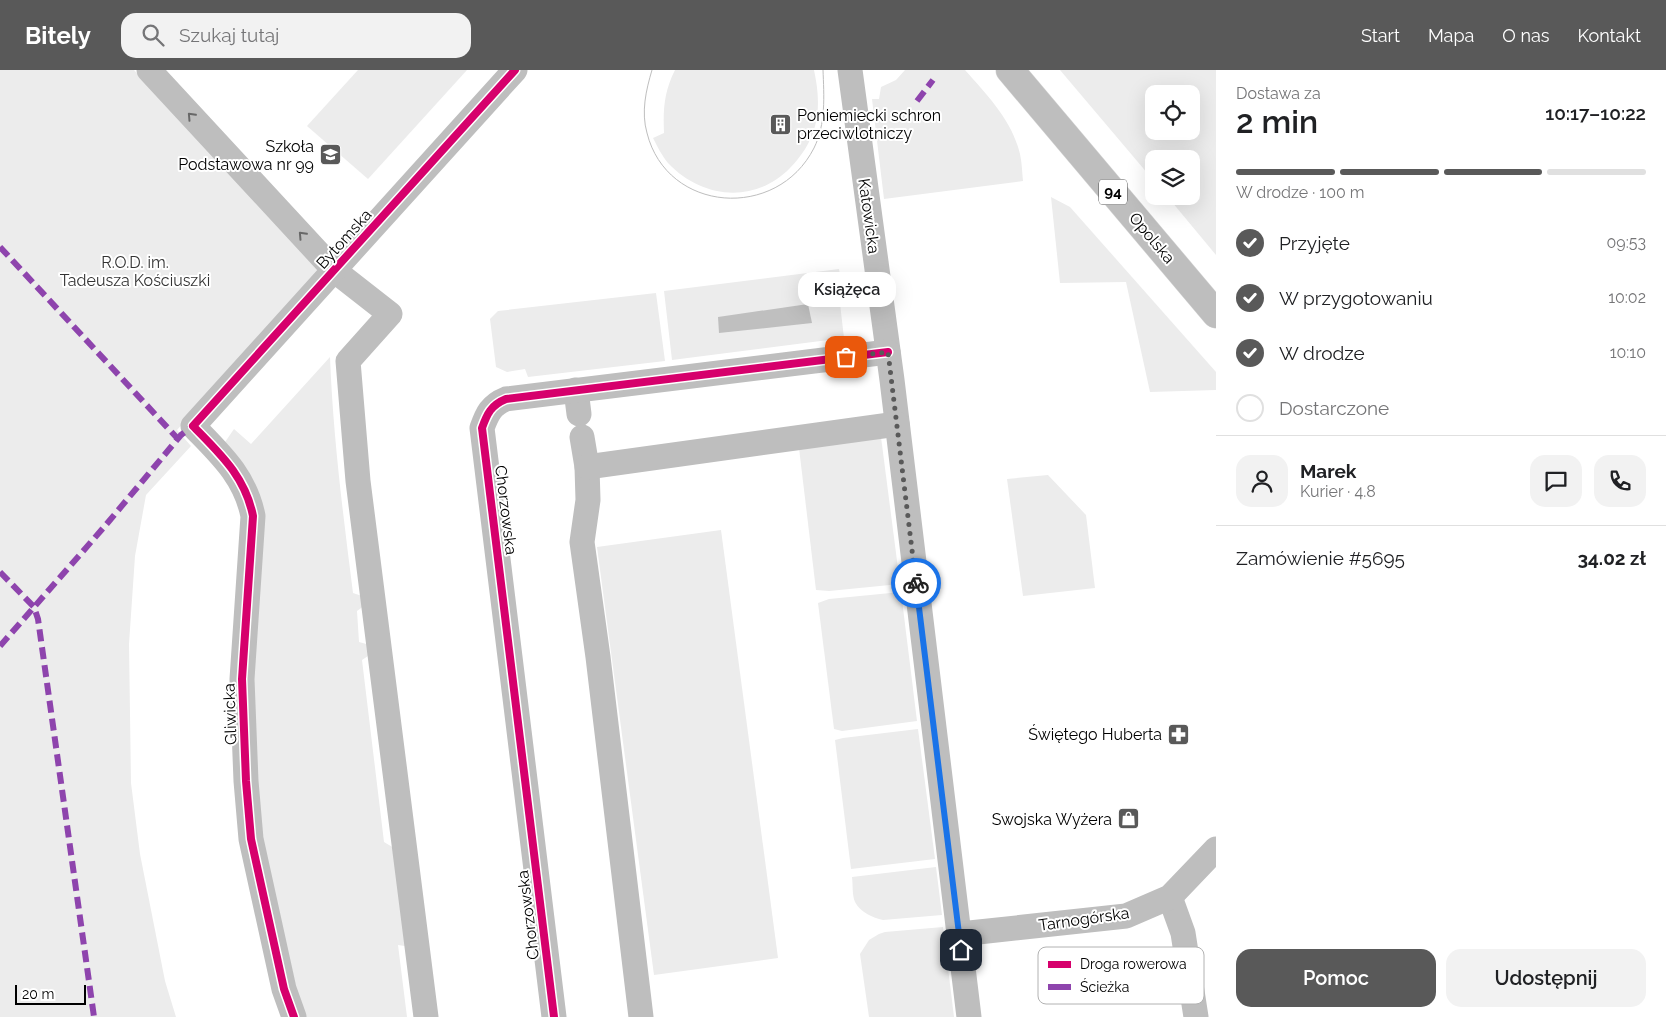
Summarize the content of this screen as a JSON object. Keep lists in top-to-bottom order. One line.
{"streets":{"main road":["94","Opolska"],"street":["Katowicka","Bytomska","Chorzowska","Gliwicka","Tarnogórska"]},"crossings":[["Katowicka","Chorzowska"],["Katowicka","Tarnogórska"],["Bytomska","Gliwicka"]],"parks":["R.O.D. im. Tadeusza Kościuszki"],"places":{"building":["Poniemiecki schron przeciwlotniczy"],"school or university":["Szkoła Podstawowa nr 99"],"other":["Książęca"],"pharmacy":["Świętego Huberta"],"shop":["Swojska Wyżera"]},"legend":["Droga rowerowa","Ścieżka"],"scale_bar":"20 m","page":{"header":"Bitely","search":"Szukaj tutaj","nav":["Start","Mapa","O nas","Kontakt"],"heading":["2 min","Dostawa za","10:17–10:22"],"panel":["Marek","Kurier · 4.8","Zamówienie #5695","34.02 zł"],"bar":"W drodze · 100 m","list":[["Przyjęte","09:53"],["W przygotowaniu","10:02"],["W drodze","10:10"],"Dostarczone"],"bubble":"Książęca","buttons":["Pomoc","Udostępnij"],"scale":"20 m"}}
